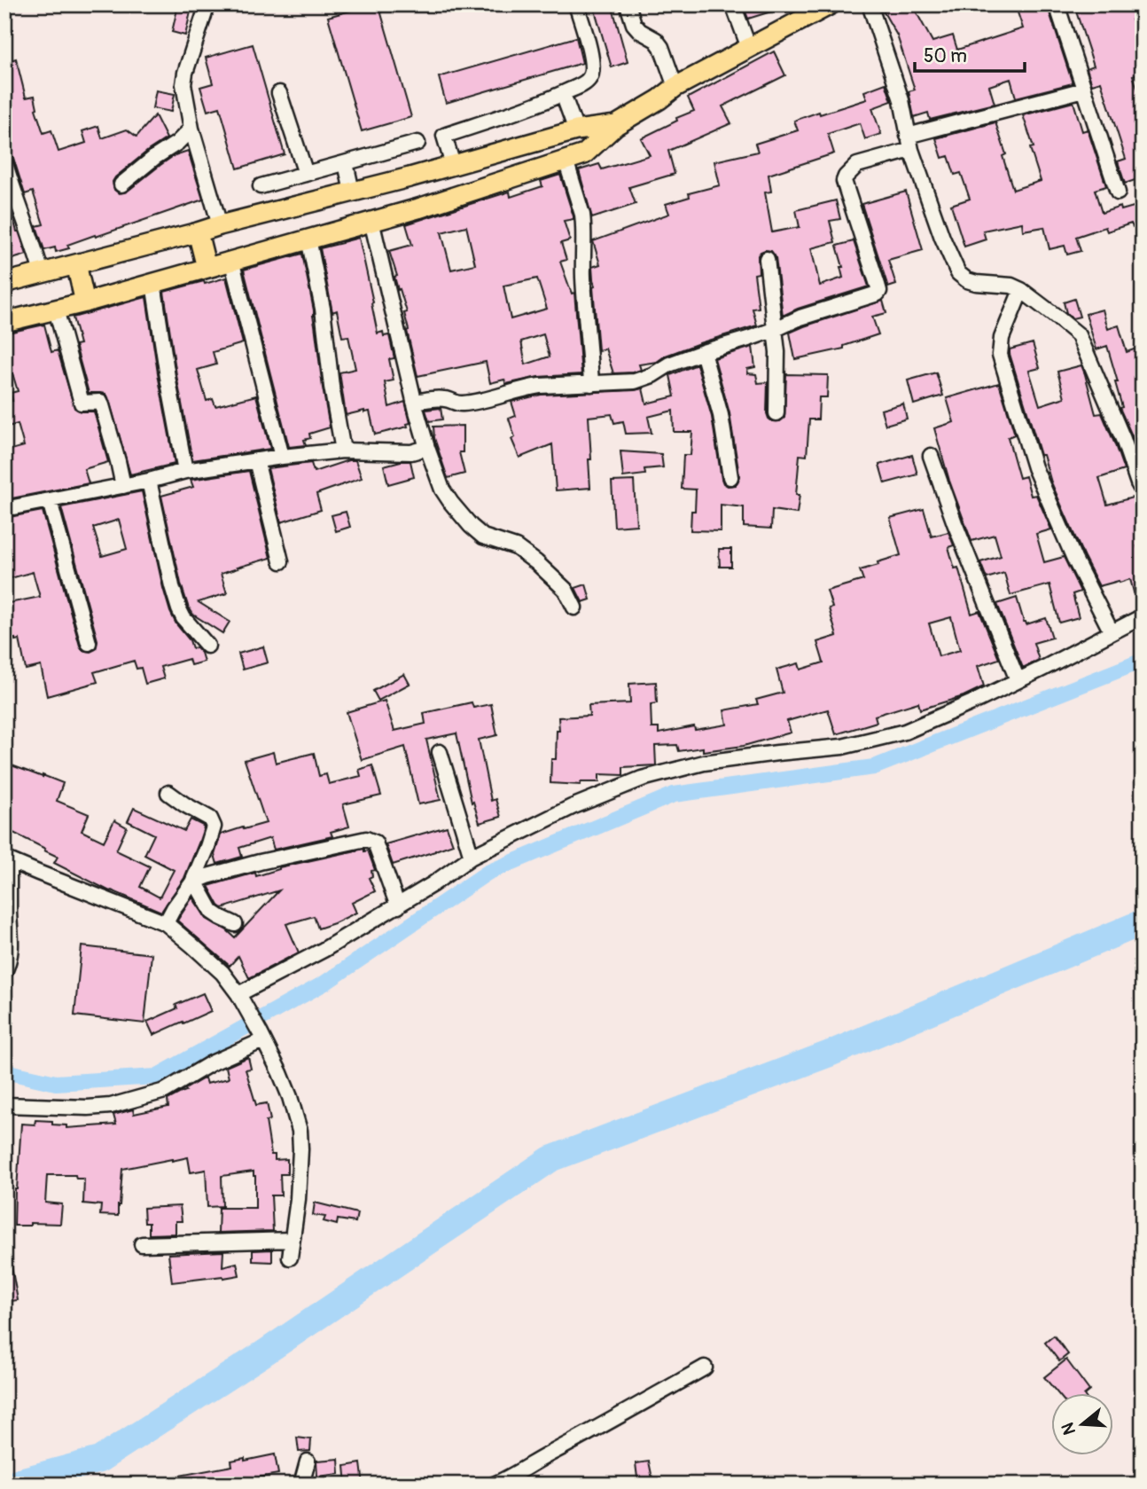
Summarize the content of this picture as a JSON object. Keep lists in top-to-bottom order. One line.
{"scale_bar":"50 m","north":"left"}
